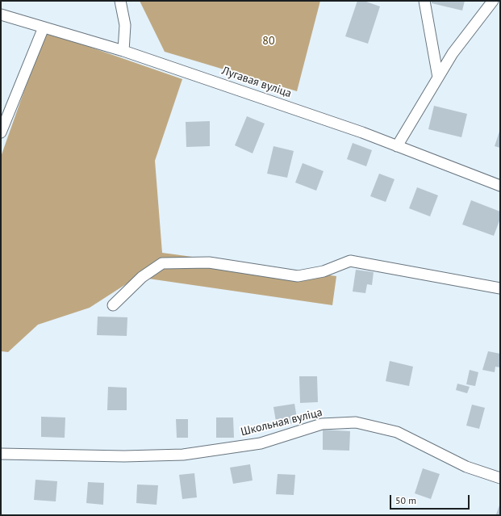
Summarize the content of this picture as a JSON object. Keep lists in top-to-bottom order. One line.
{"streets":{"street":["Лугавая вуліца","Школьная вуліца"]},"parks":["80"],"scale_bar":"50 m"}
